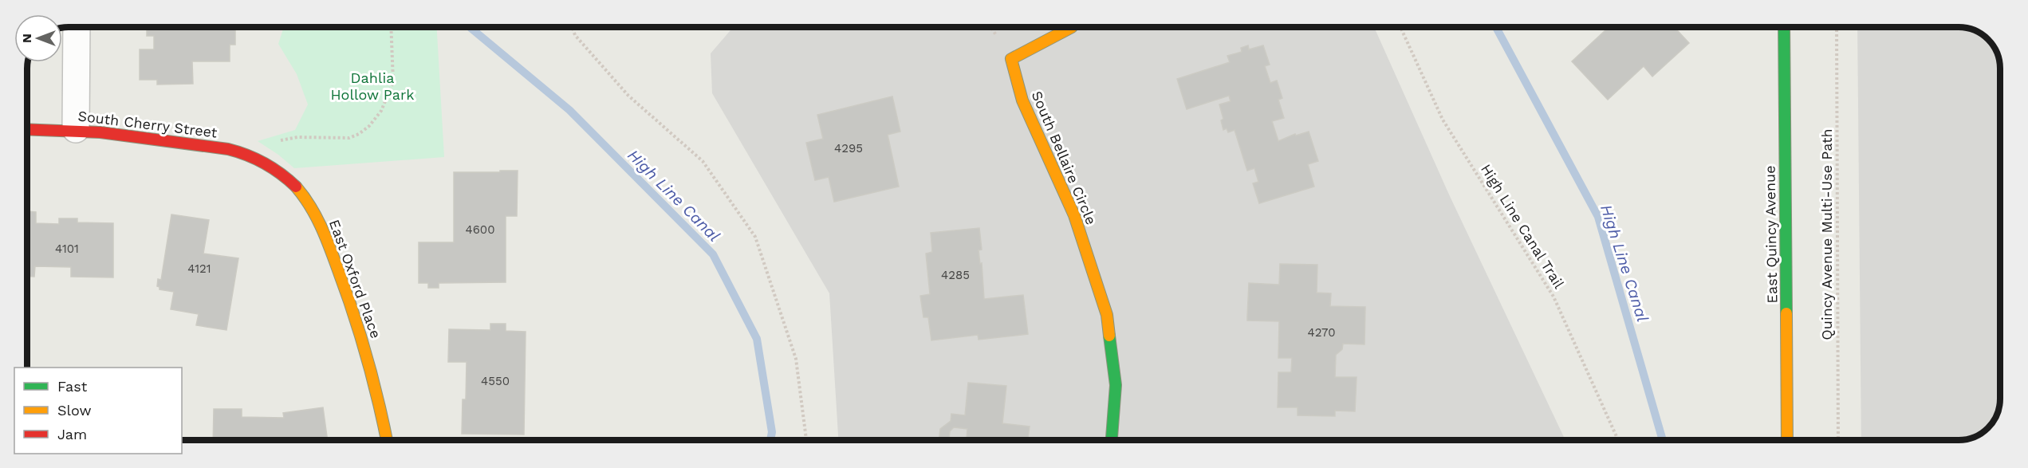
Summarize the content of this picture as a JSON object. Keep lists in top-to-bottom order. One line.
{"streets":{"street":["South Cherry Street","South Bellaire Circle","East Quincy Avenue","East Oxford Place"],"path":["High Line Canal Trail","Quincy Avenue Multi-Use Path"]},"crossings":[["South Cherry Street","East Oxford Place"]],"water":["High Line Canal"],"parks":["Dahlia Hollow Park"],"house_numbers":["4295","4600","4101","4121","4285","4270","4550"],"legend":["Fast","Slow","Jam"],"north":"left"}
